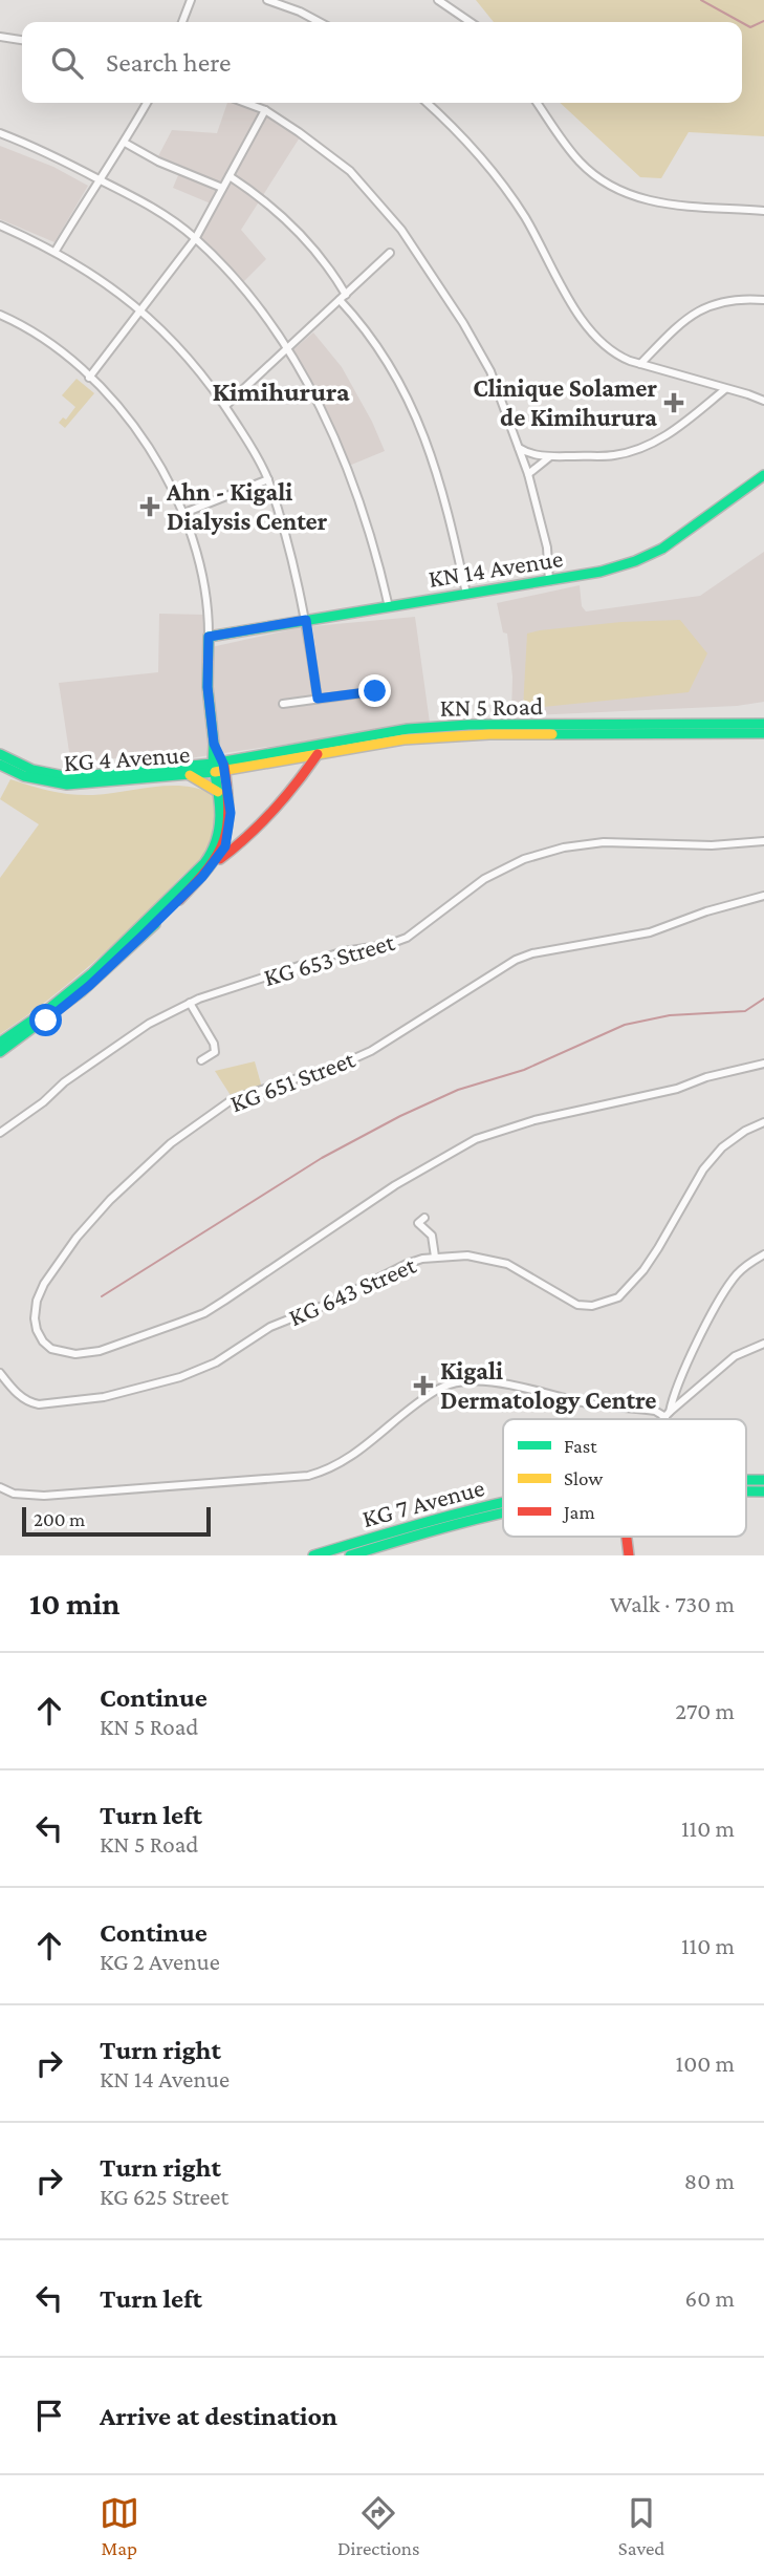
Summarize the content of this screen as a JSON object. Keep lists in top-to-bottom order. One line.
{"streets":{"main road":["KN 14 Avenue","KN 5 Road","KG 4 Avenue","KG 7 Avenue"],"street":["KG 653 Street","KG 651 Street","KG 643 Street"]},"crossings":[["KN 5 Road","KG 4 Avenue"]],"districts":["Kimihurura"],"places":{"health":["Clinique Solamer de Kimihurura","Ahn - Kigali Dialysis Center","Kigali Dermatology Centre"]},"legend":["Fast","Slow","Jam"],"scale_bar":"200 m","page":{"search":"Search here","scale":"200 m","heading":["10 min","Walk · 730 m"],"list":[["Continue","KN 5 Road","270 m"],["Turn left","KN 5 Road","110 m"],["Continue","KG 2 Avenue","110 m"],["Turn right","KN 14 Avenue","100 m"],["Turn right","KG 625 Street","80 m"],["Turn left","60 m"],"Arrive at destination"],"nav":["Map","Directions","Saved"]}}
